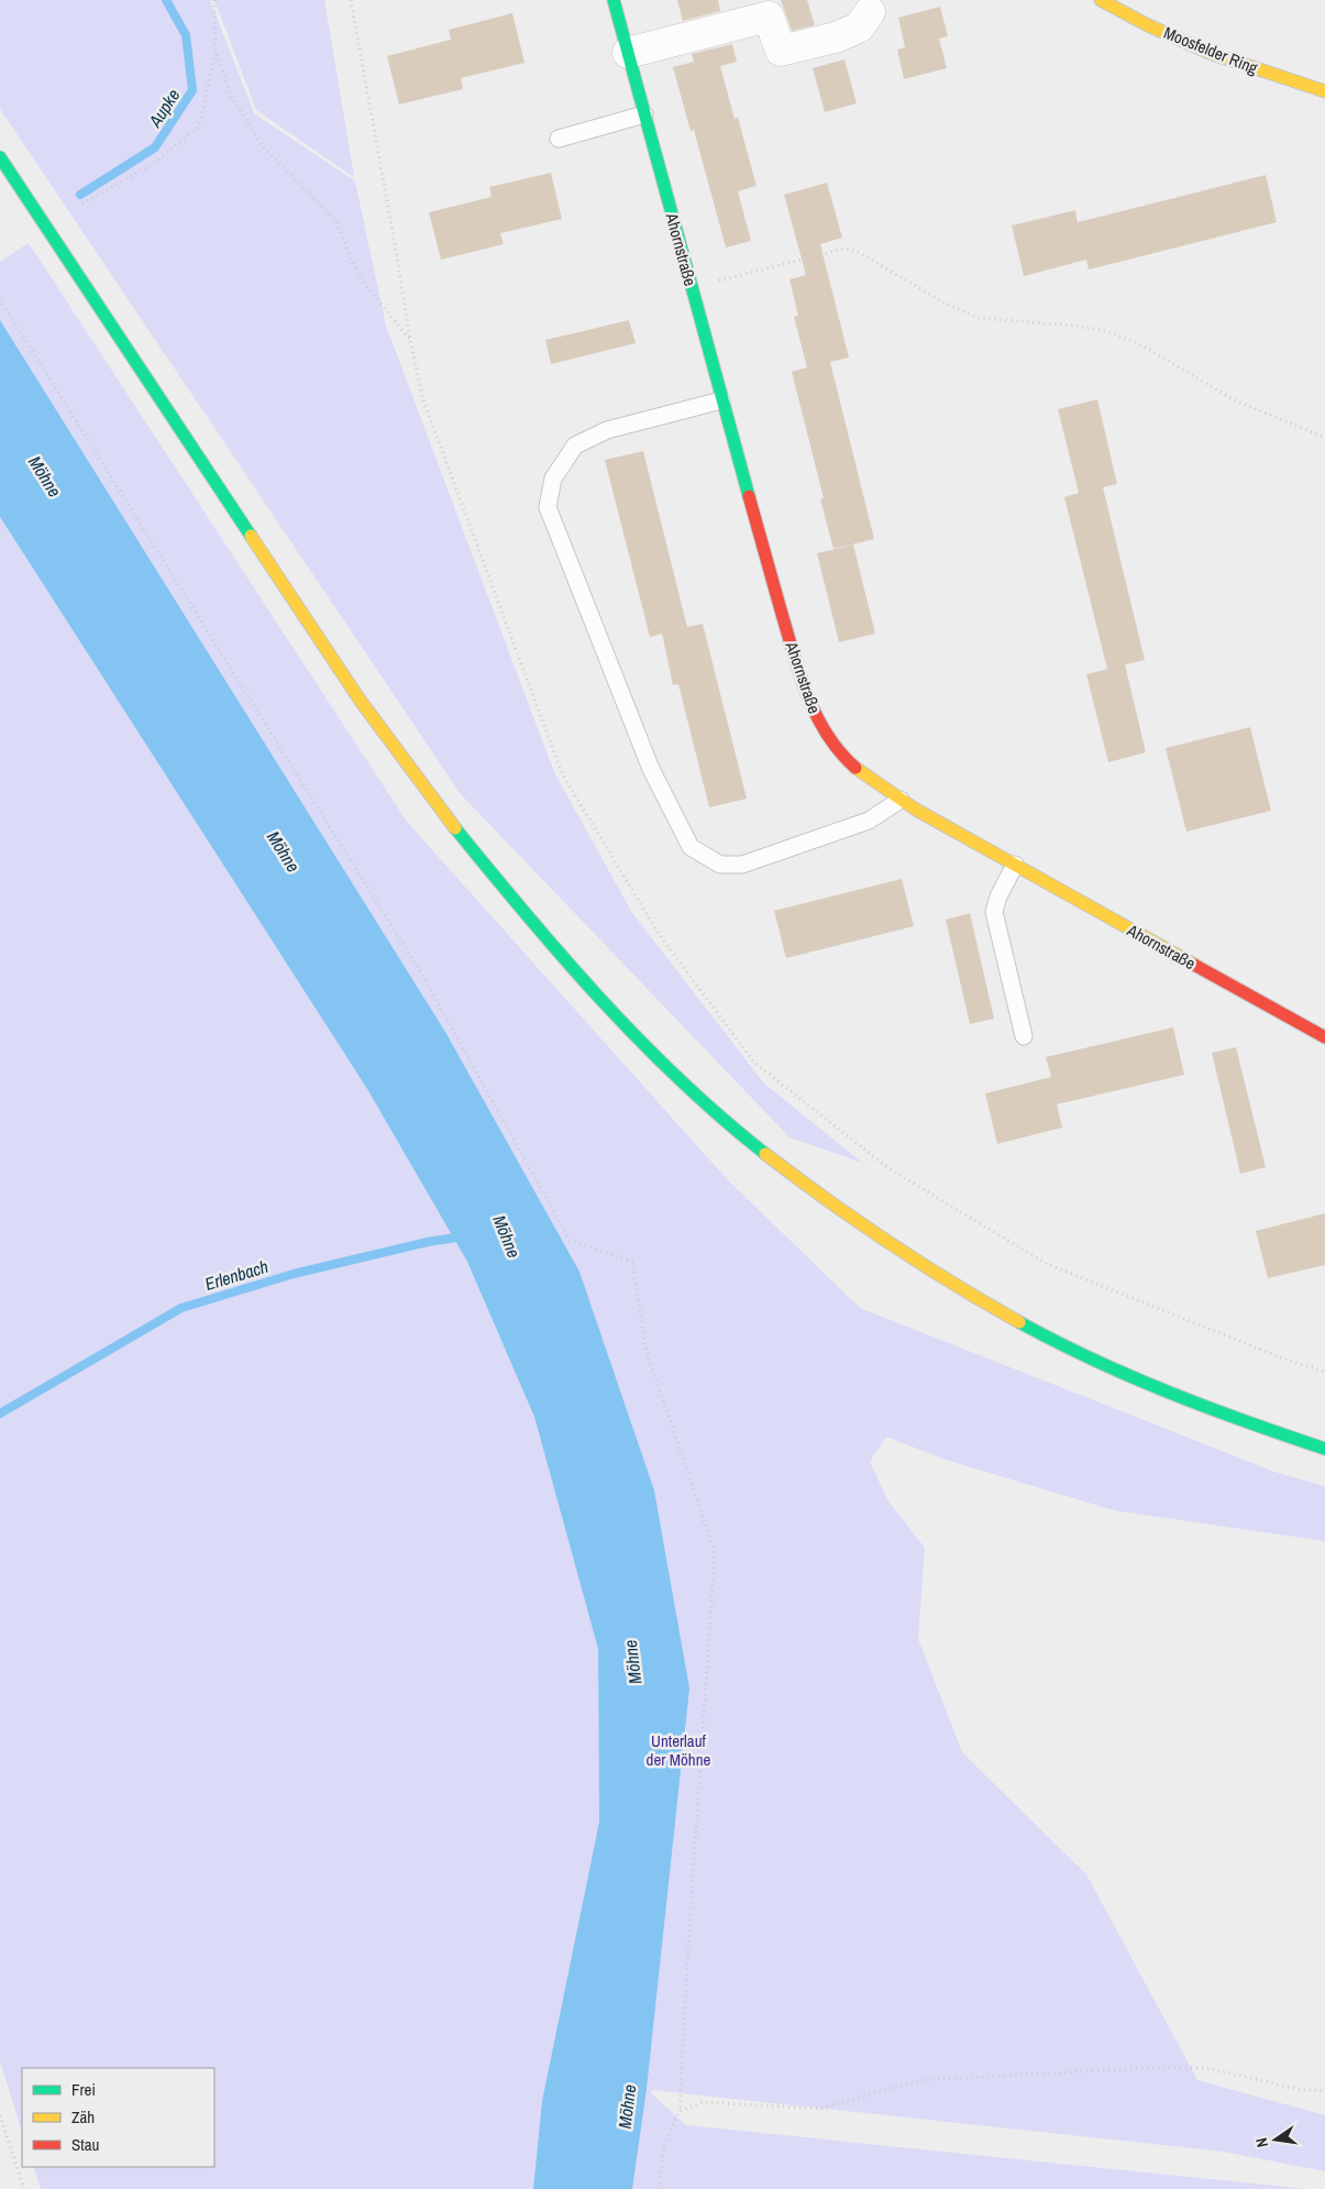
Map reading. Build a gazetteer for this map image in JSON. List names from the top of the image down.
{
  "streets": {
    "main road": ["Moosfelder Ring", "Ahornstraße"]
  },
  "water": ["Aupke", "Möhne", "Erlenbach"],
  "parks": ["Unterlauf der Möhne"],
  "legend": ["Frei", "Zäh", "Stau"],
  "north": "left"
}
